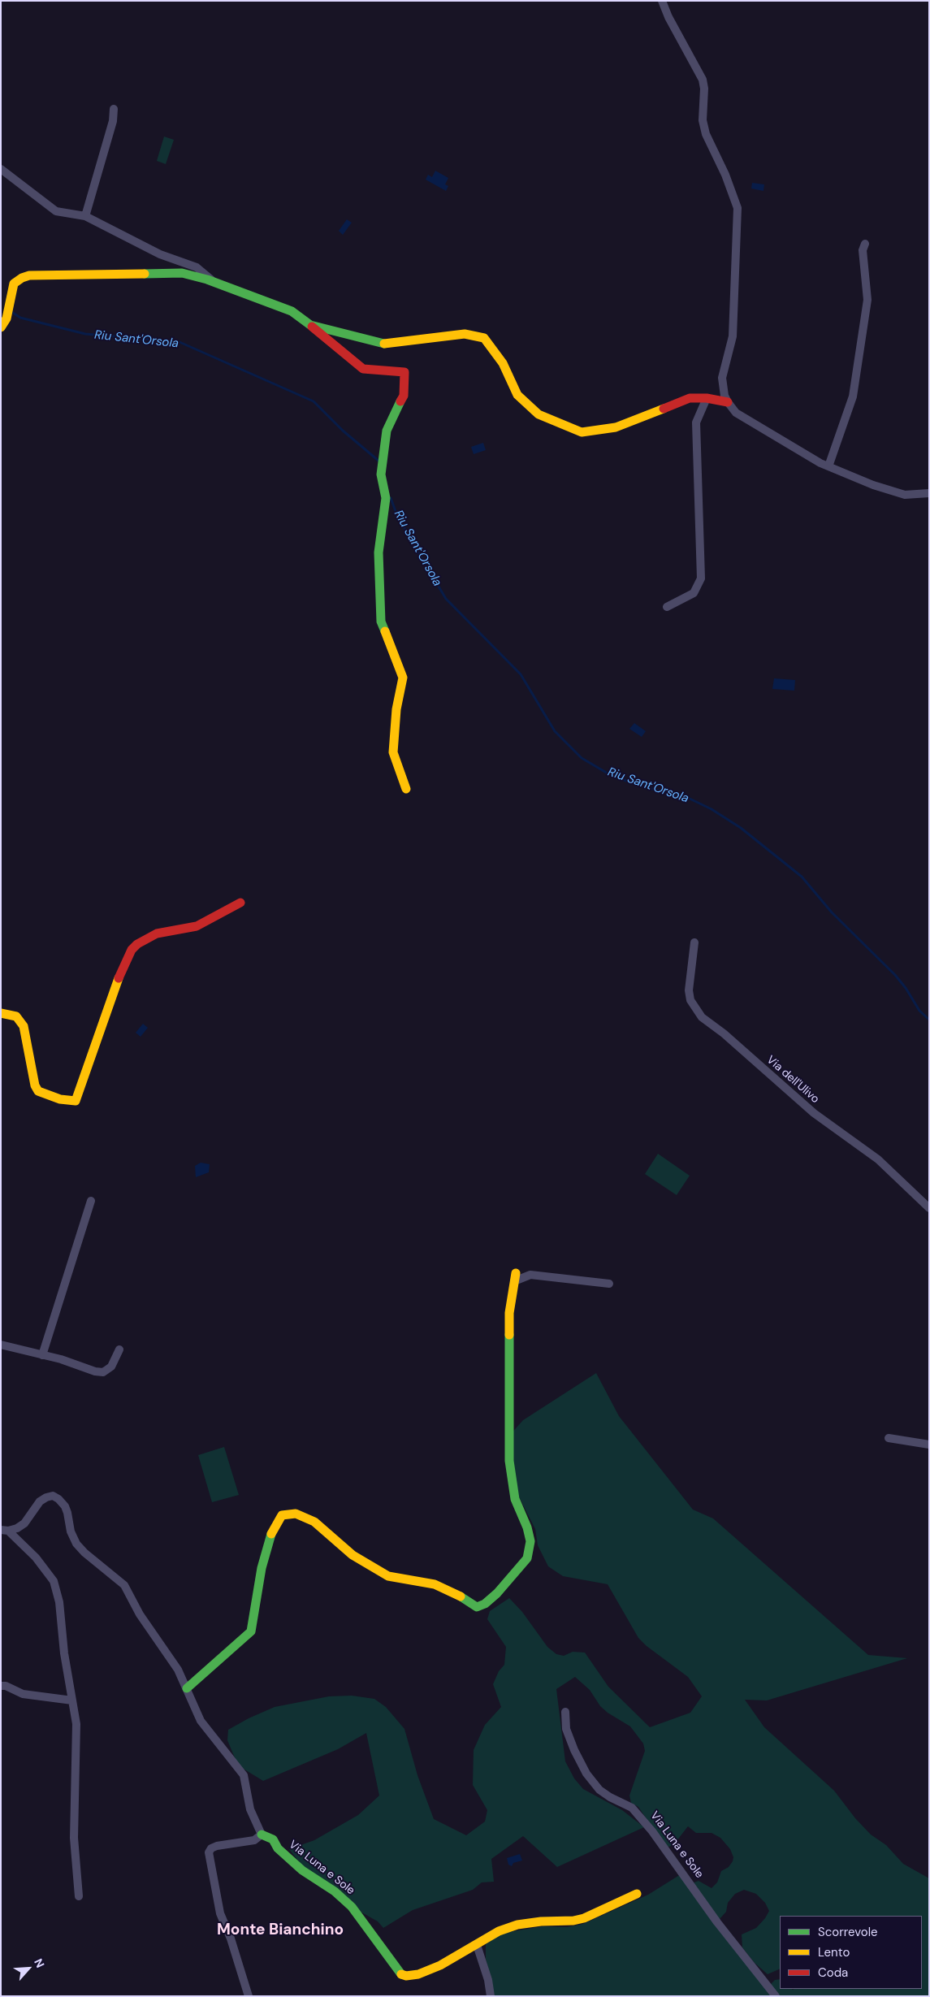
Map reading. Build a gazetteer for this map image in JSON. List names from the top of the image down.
{
  "streets": {
    "street": ["Via dell'Ulivo", "Via Luna e Sole"]
  },
  "districts": ["Monte Bianchino"],
  "water": ["Riu Sant'Orsola"],
  "legend": ["Scorrevole", "Lento", "Coda"],
  "north": "top right"
}
